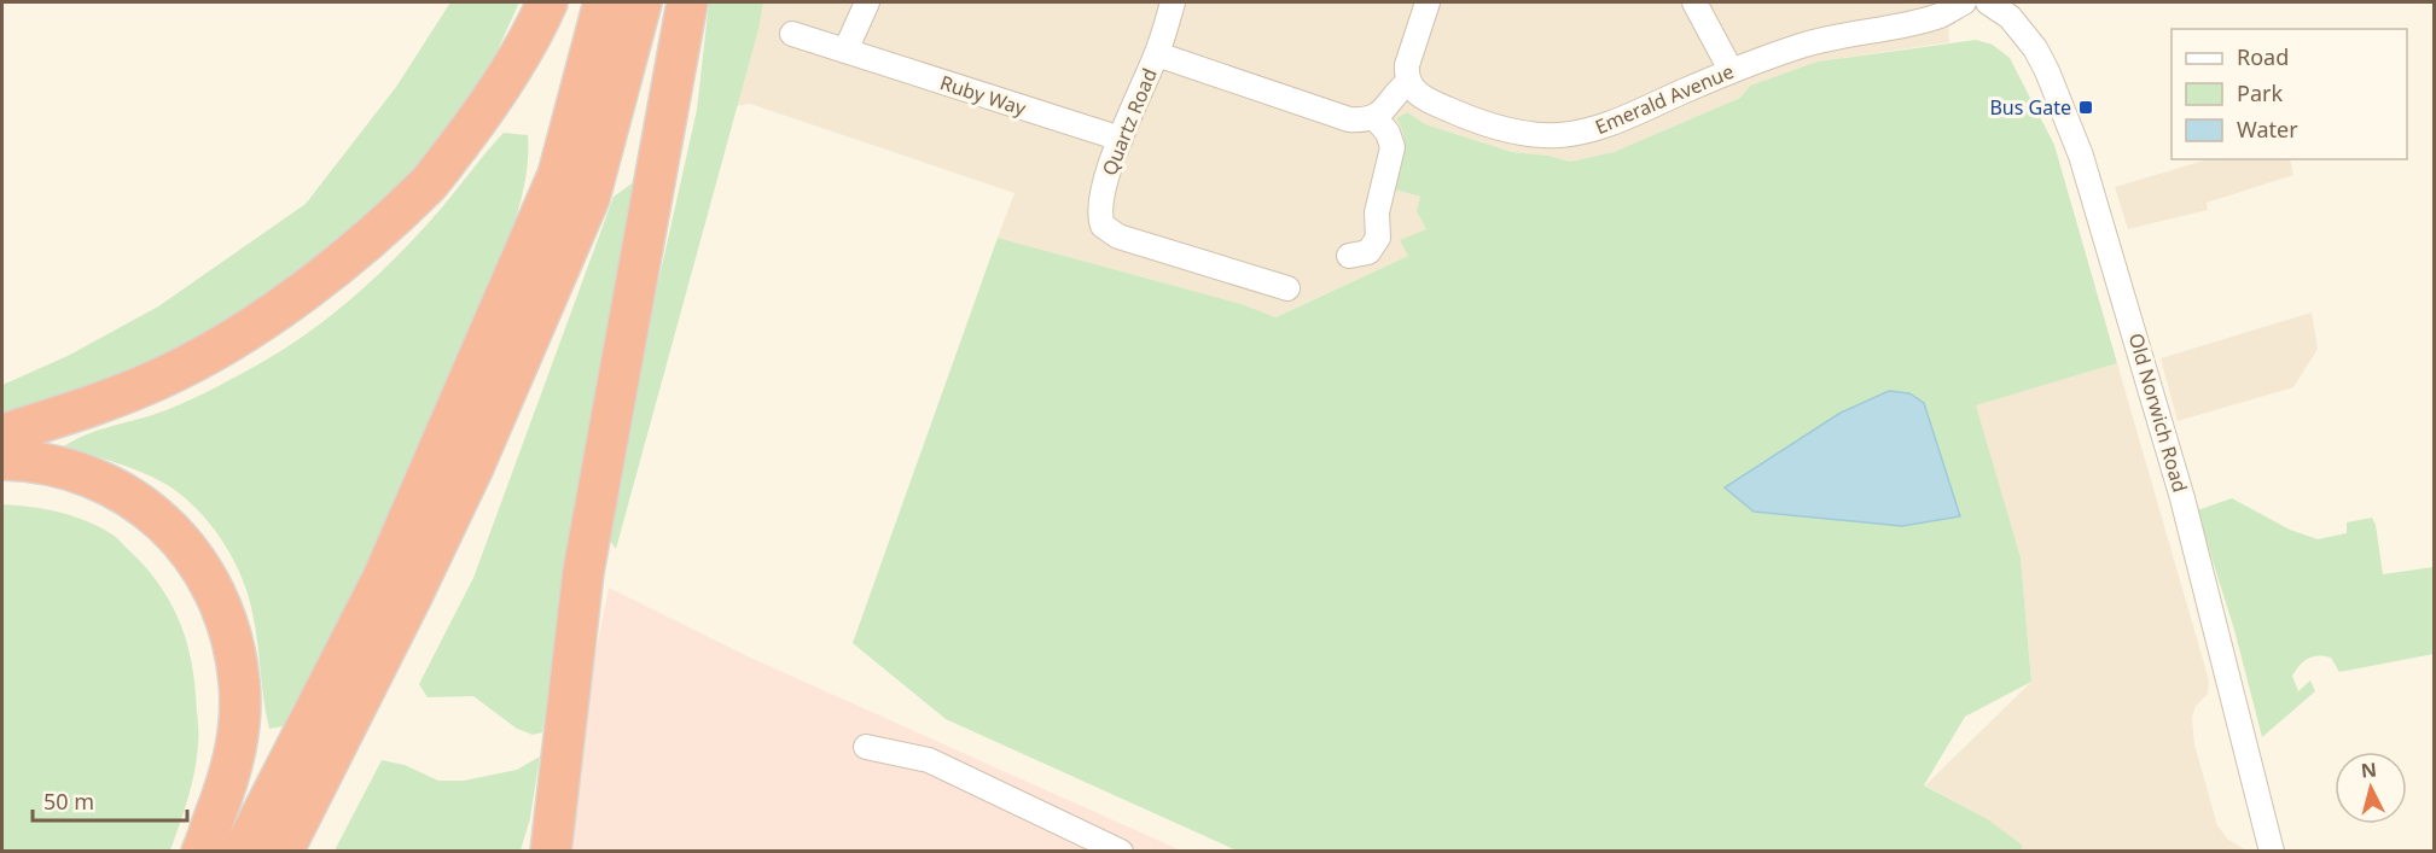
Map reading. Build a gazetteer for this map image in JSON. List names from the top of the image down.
{
  "streets": {
    "street": [
      "Ruby Way",
      "Emerald Avenue",
      "Quartz Road",
      "Old Norwich Road"
    ]
  },
  "crossings": [
    ["Ruby Way", "Quartz Road"]
  ],
  "places": {
    "transit": ["Bus Gate"]
  },
  "legend": ["Road", "Park", "Water"],
  "scale_bar": "50 m",
  "north": "top"
}
